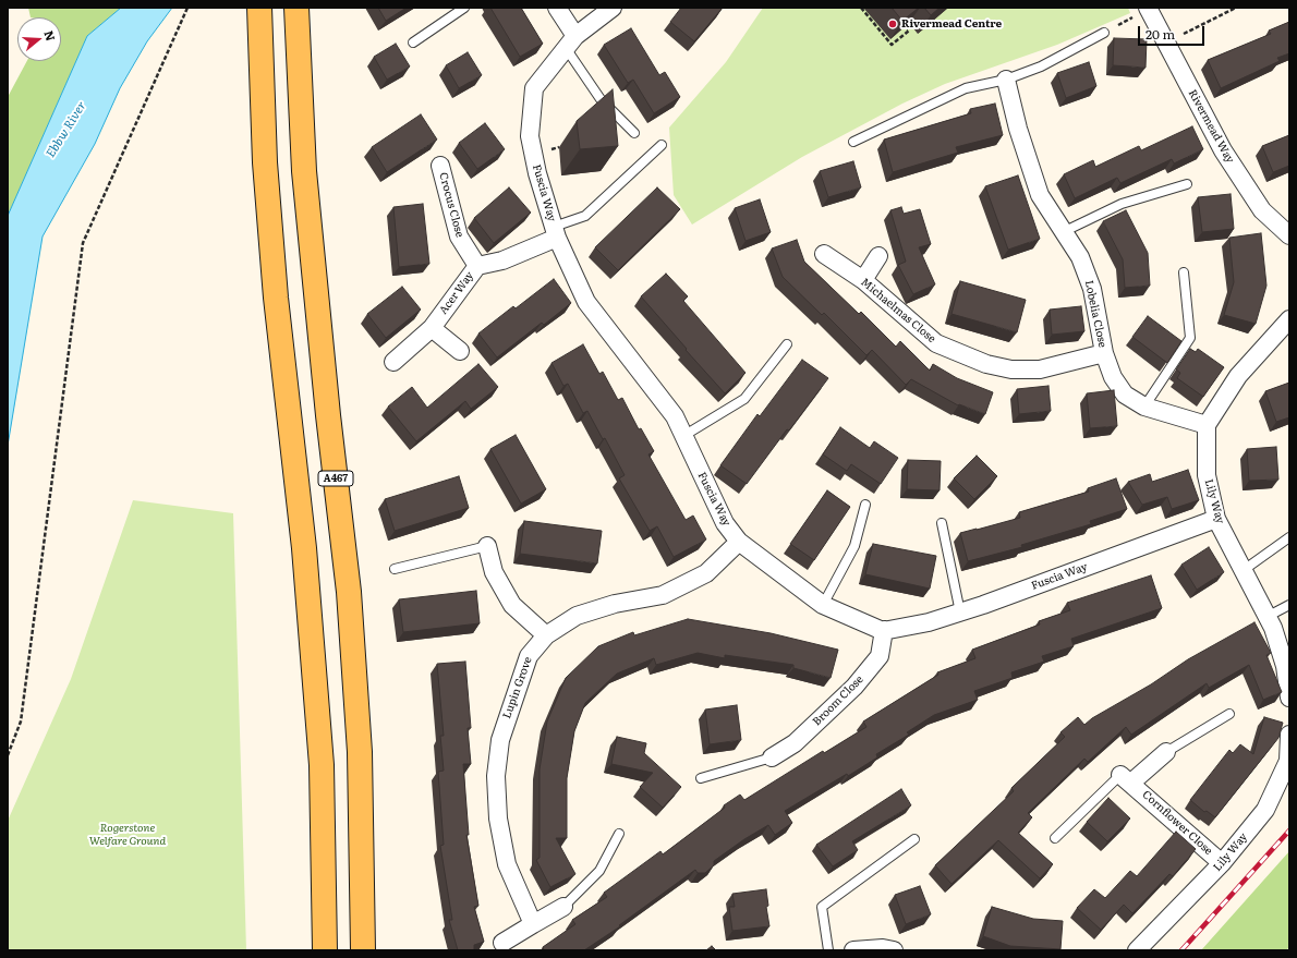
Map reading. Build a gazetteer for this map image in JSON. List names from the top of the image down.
{
  "streets": {
    "main road": ["A467"],
    "street": [
      "Rivermead Way",
      "Fuscia Way",
      "Crocus Close",
      "Acer Way",
      "Michaelmas Close",
      "Lobelia Close",
      "Lily Way",
      "Lupin Grove",
      "Broom Close",
      "Cornflower Close"
    ]
  },
  "crossings": [
    ["Fuscia Way", "Acer Way"],
    ["Fuscia Way", "Lily Way"],
    ["Fuscia Way", "Lupin Grove"],
    ["Fuscia Way", "Broom Close"],
    ["Crocus Close", "Acer Way"],
    ["Michaelmas Close", "Lobelia Close"],
    ["Lobelia Close", "Lily Way"],
    ["Lily Way", "Cornflower Close"]
  ],
  "water": ["Ebbw River"],
  "parks": ["Rogerstone Welfare Ground"],
  "places": ["Rivermead Centre"],
  "scale_bar": "20 m",
  "north": "right"
}
